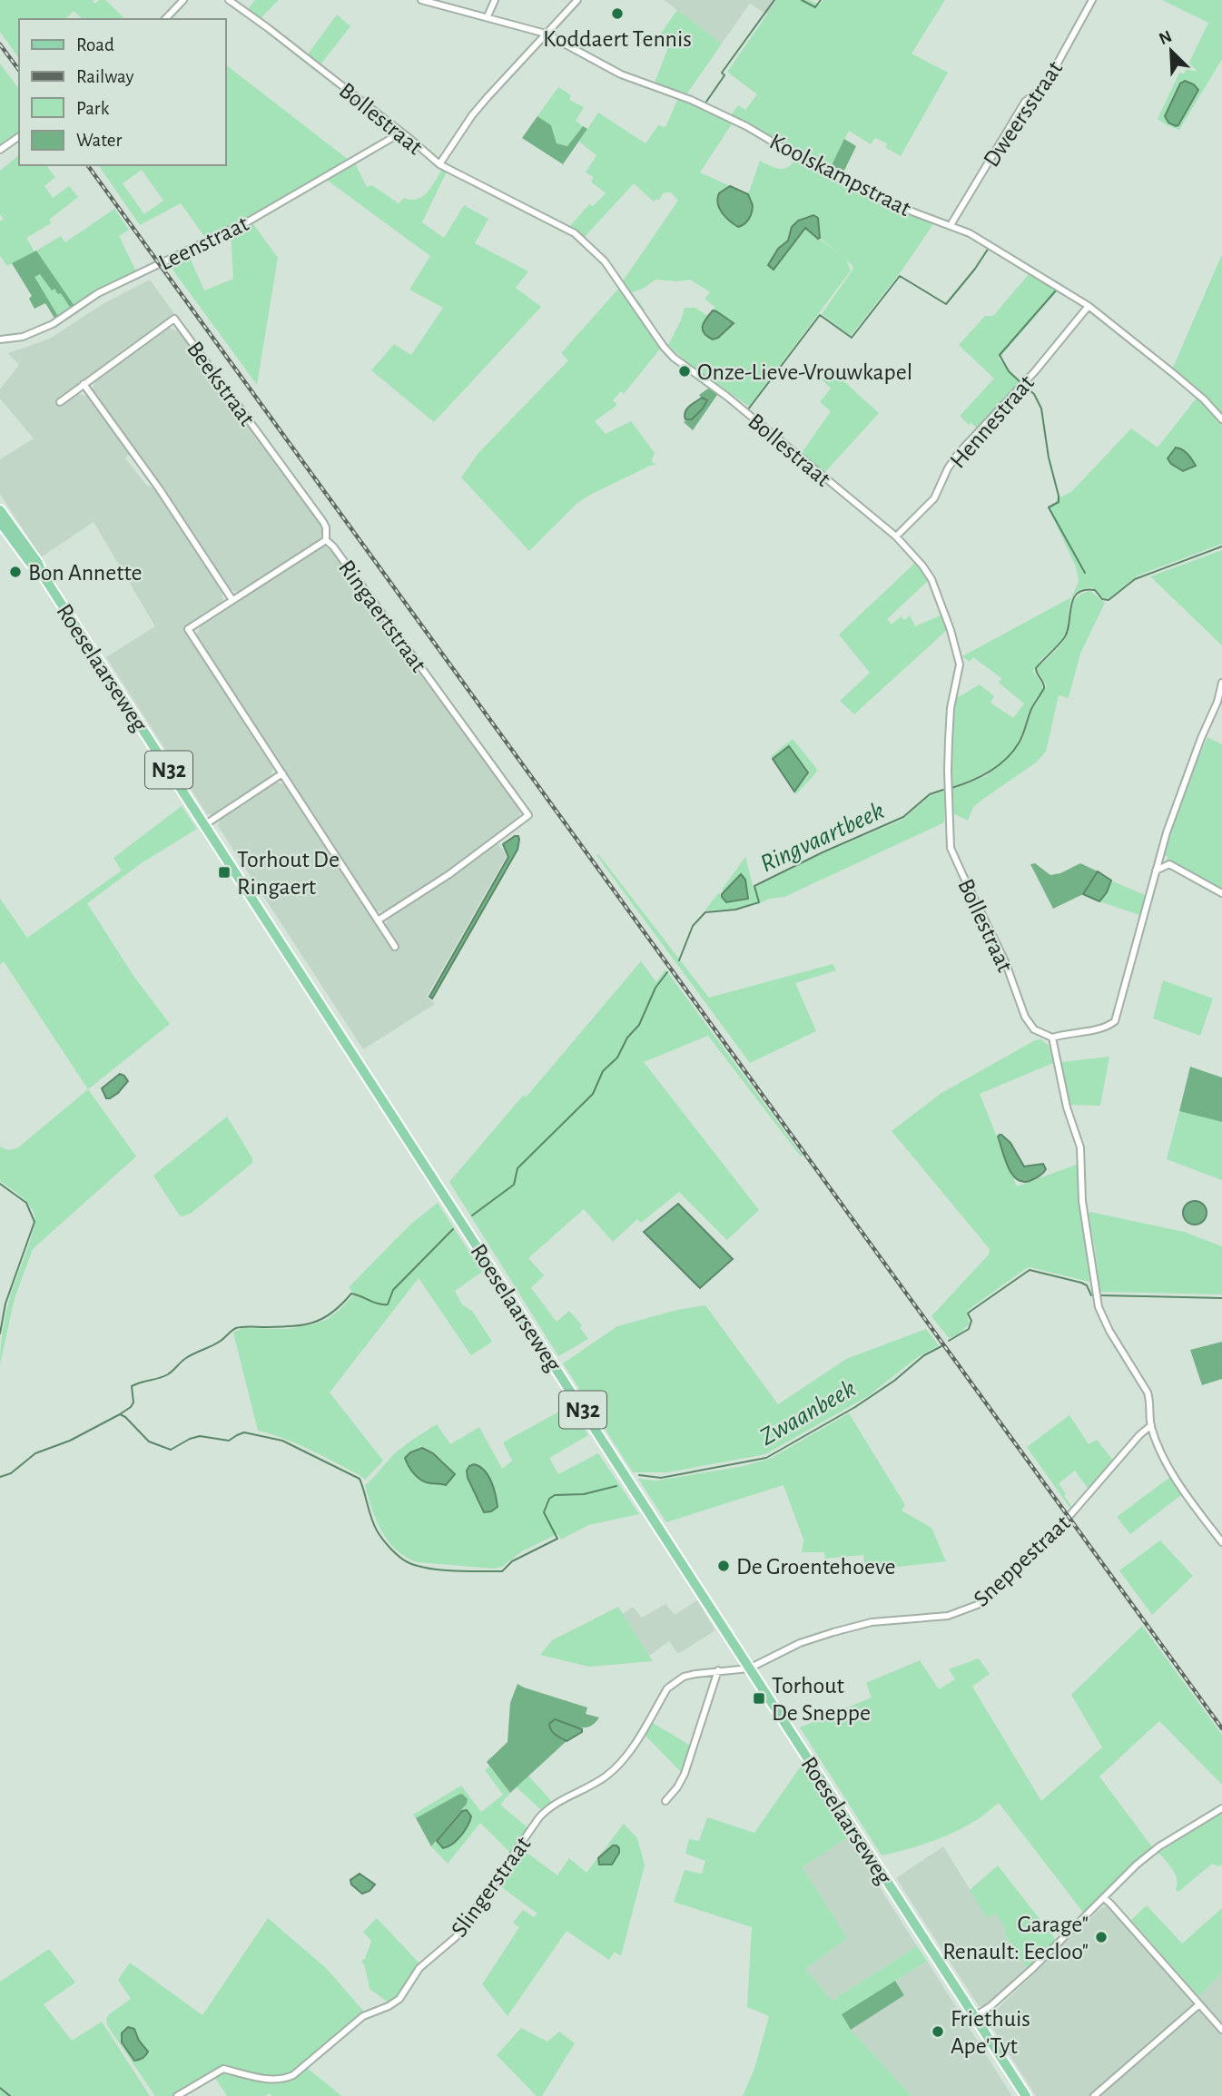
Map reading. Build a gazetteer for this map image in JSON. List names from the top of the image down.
{
  "streets": {
    "main road": ["Roeselaarseweg", "N32"],
    "street": [
      "Dweersstraat",
      "Bollestraat",
      "Koolskampstraat",
      "Leenstraat",
      "Beekstraat",
      "Hennestraat",
      "Ringaertstraat",
      "Sneppestraat",
      "Slingerstraat"
    ]
  },
  "crossings": [
    ["Dweersstraat", "Koolskampstraat"],
    ["Bollestraat", "Leenstraat"],
    ["Bollestraat", "Hennestraat"],
    ["Koolskampstraat", "Hennestraat"],
    ["Beekstraat", "Ringaertstraat"],
    ["Roeselaarseweg", "Sneppestraat"],
    ["Roeselaarseweg", "Slingerstraat"],
    ["Sneppestraat", "Slingerstraat"]
  ],
  "water": ["Ringvaartbeek", "Zwaanbeek"],
  "places": {
    "other": [
      "Koddaert Tennis",
      "Onze-Lieve-Vrouwkapel",
      "Bon Annette",
      "De Groentehoeve",
      "Garage\" Renault: Eecloo\"",
      "Friethuis Ape'Tyt"
    ],
    "transit": ["Torhout De Ringaert", "Torhout De Sneppe"]
  },
  "legend": [
    "Road",
    "Railway",
    "Park",
    "Water"
  ],
  "north": "top left"
}
